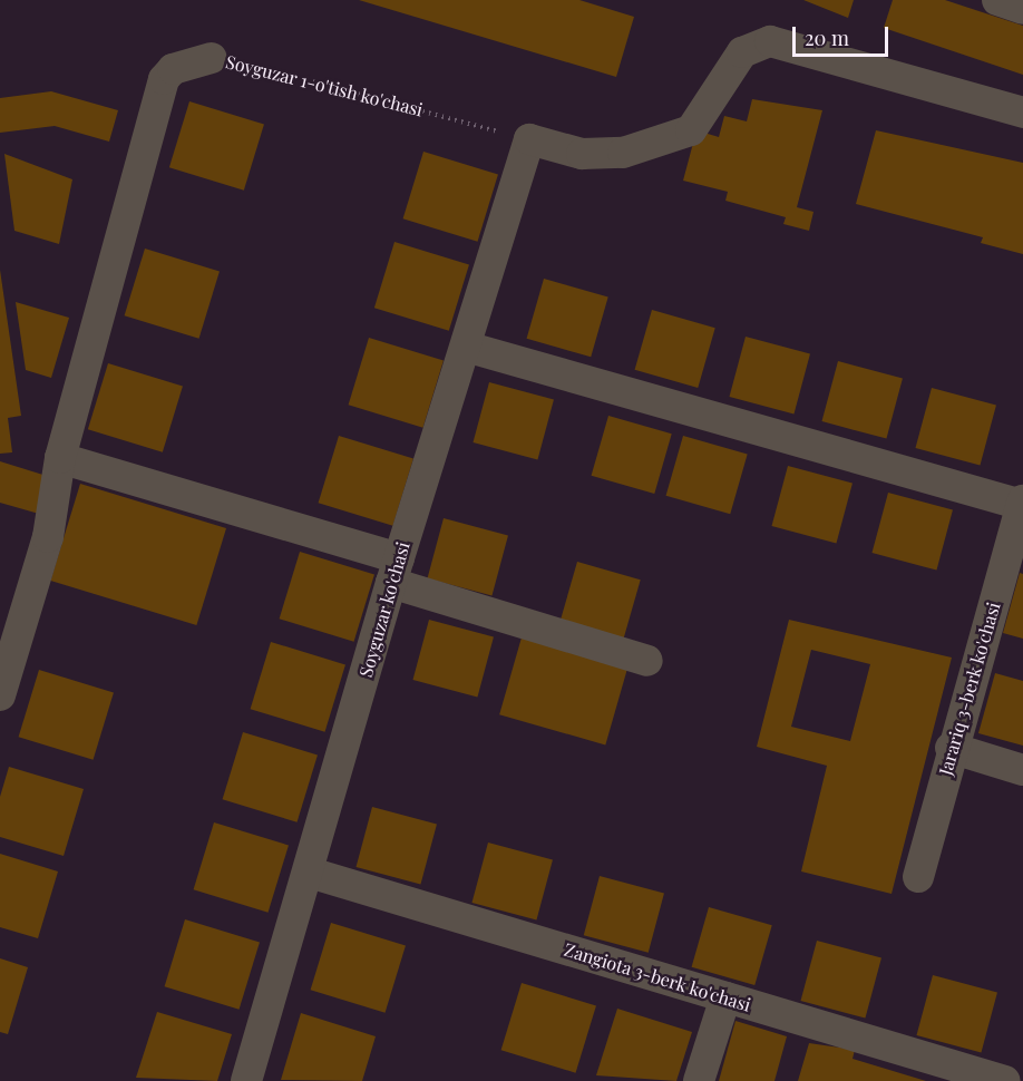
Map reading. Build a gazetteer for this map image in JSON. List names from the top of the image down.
{
  "streets": {
    "street": [
      "Soyguzar 1-o'tish ko'chasi",
      "Soyguzar ko'chasi",
      "Jarariq 3-berk ko'chasi",
      "Zangiota 3-berk ko'chasi"
    ]
  },
  "crossings": [
    ["Soyguzar 1-o'tish ko'chasi", "Soyguzar ko'chasi"],
    ["Soyguzar ko'chasi", "Zangiota 3-berk ko'chasi"]
  ],
  "scale_bar": "20 m"
}
